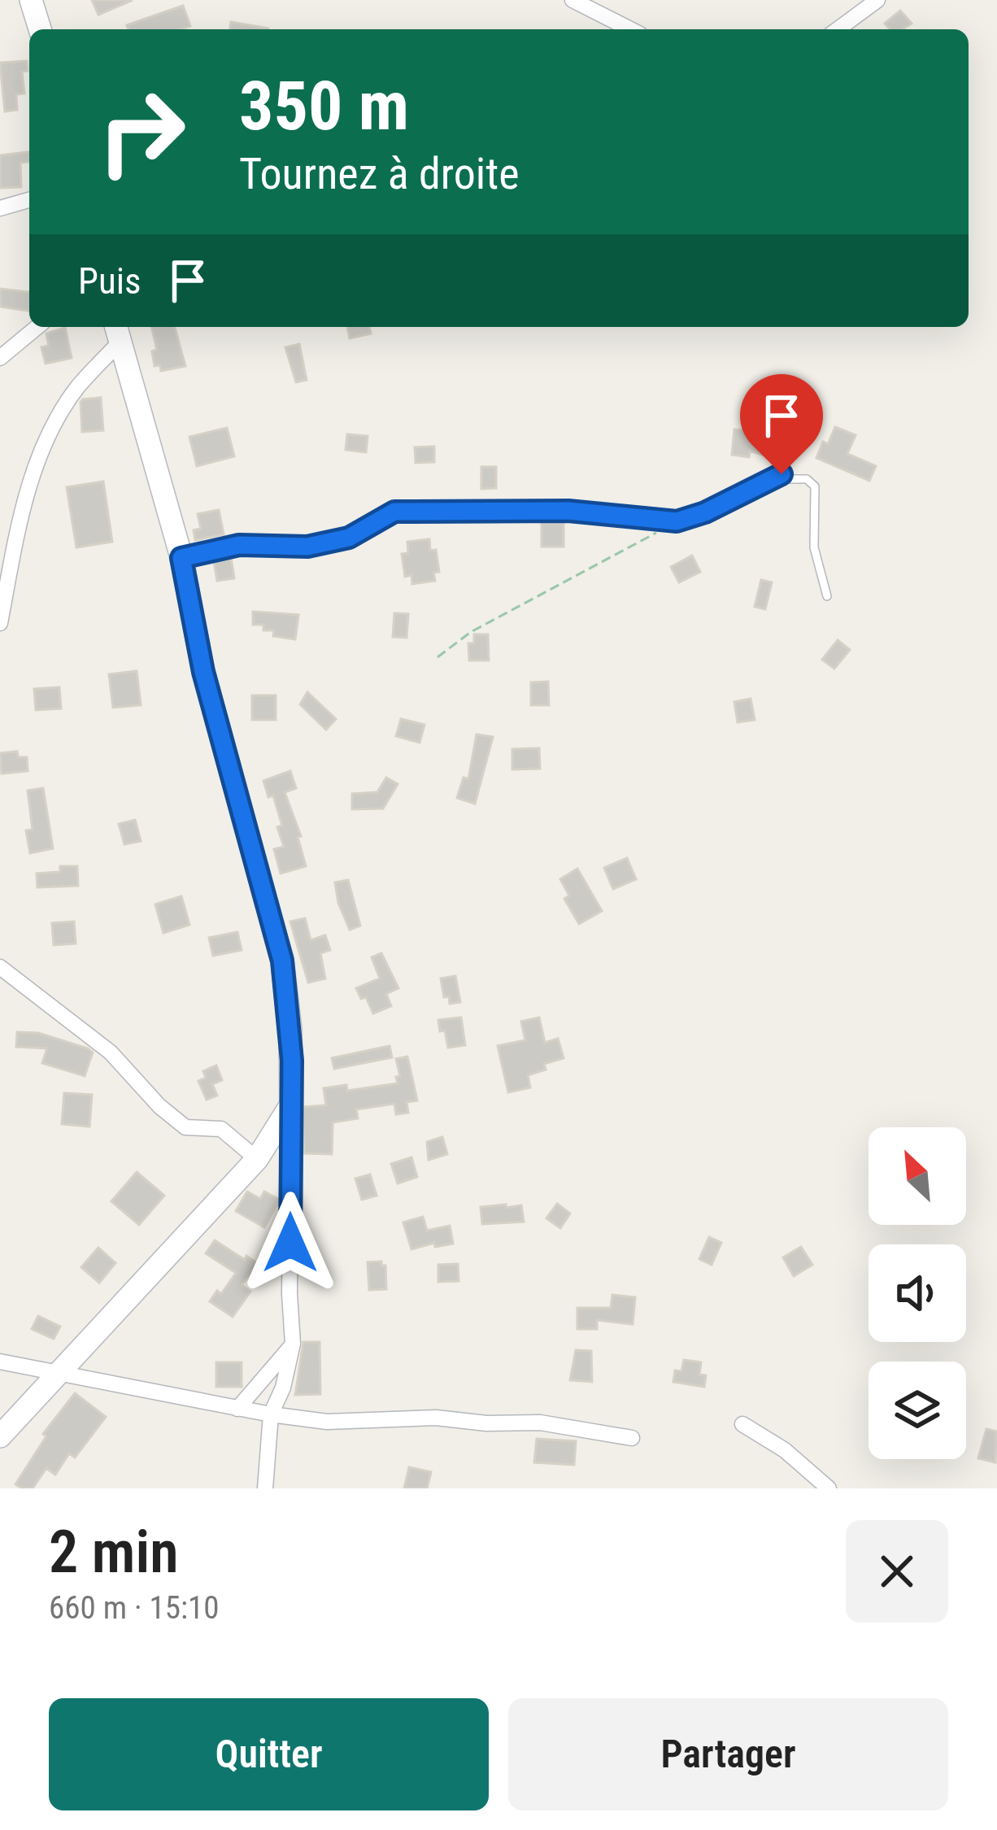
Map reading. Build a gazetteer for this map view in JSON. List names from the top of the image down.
{
  "north": "top left",
  "page": {
    "turn": ["350 m", "Tournez à droite"],
    "then": "Puis",
    "heading": ["2 min", "660 m · 15:10"],
    "buttons": ["Quitter", "Partager"]
  }
}
